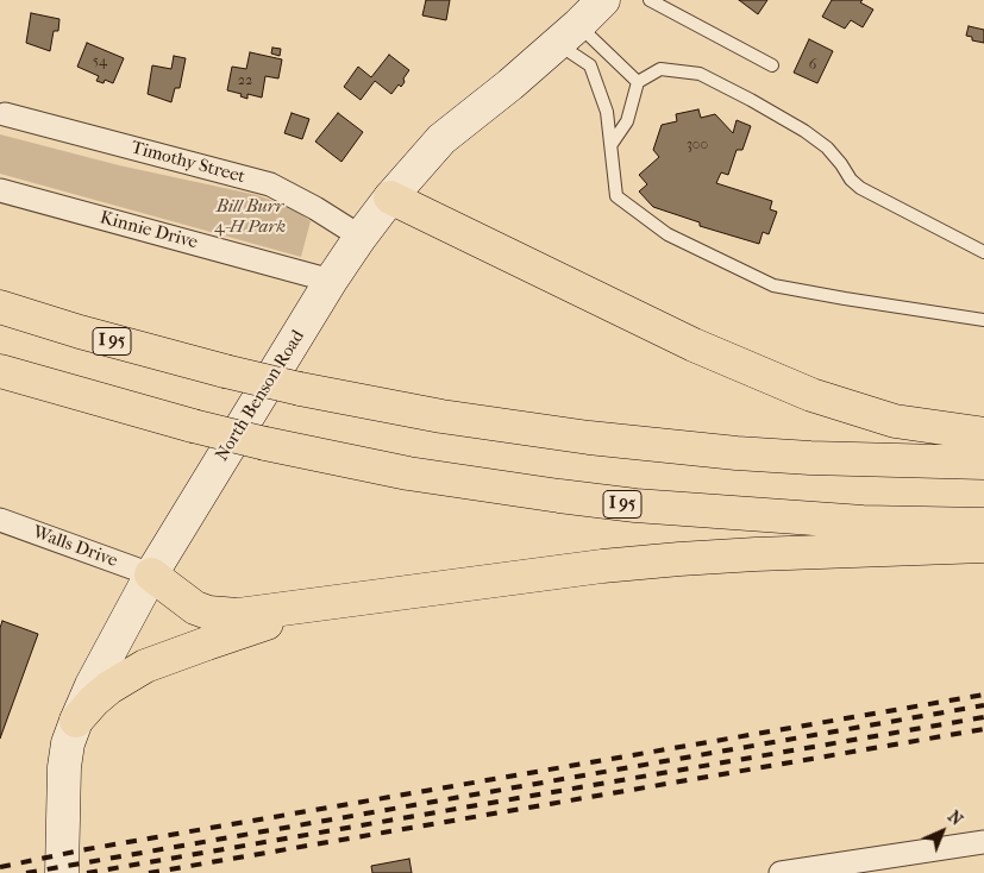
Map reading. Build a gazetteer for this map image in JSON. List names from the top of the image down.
{
  "streets": {
    "highway": ["I 95"],
    "main road": ["North Benson Road"],
    "street": ["Timothy Street", "Kinnie Drive", "Walls Drive"]
  },
  "crossings": [
    ["Timothy Street", "North Benson Road"],
    ["Kinnie Drive", "North Benson Road"],
    ["North Benson Road", "Walls Drive"]
  ],
  "parks": ["Bill Burr 4-H Park"],
  "house_numbers": [
    "54",
    "6",
    "22",
    "300"
  ],
  "north": "top right"
}
